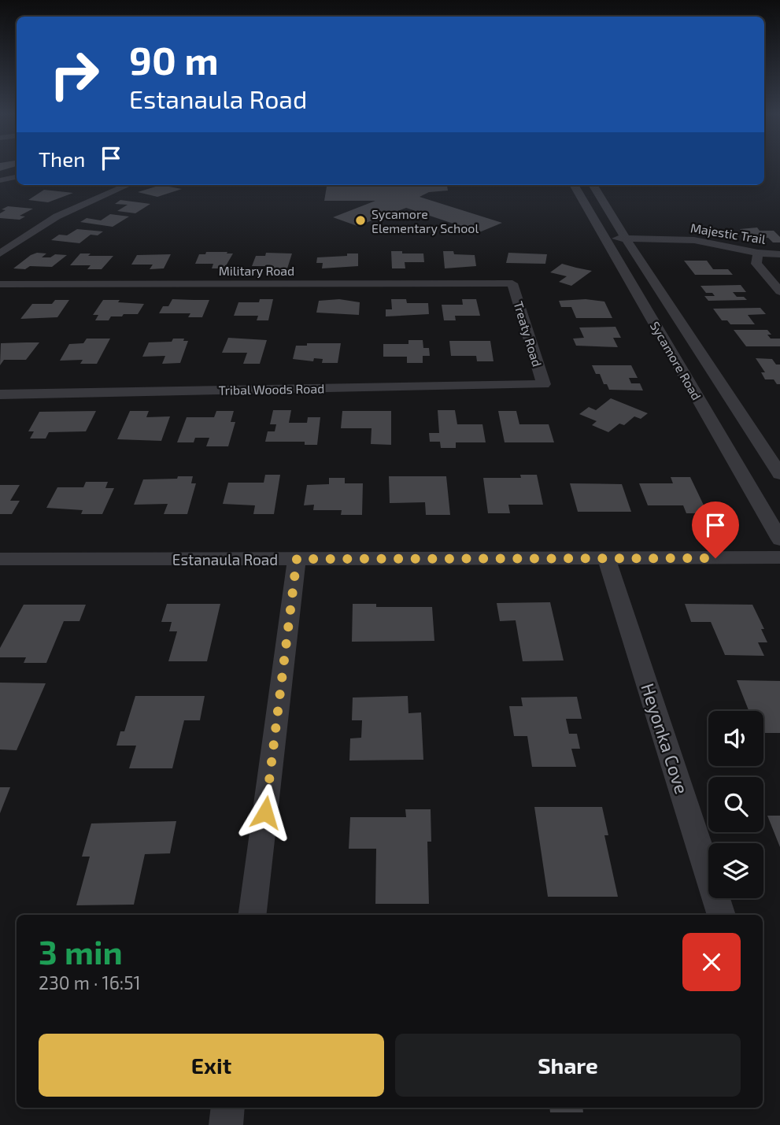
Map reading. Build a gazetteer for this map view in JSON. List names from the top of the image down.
{
  "streets": {
    "street": [
      "Majestic Trail",
      "Military Road",
      "Treaty Road",
      "Sycamore Road",
      "Tribal Woods Road",
      "Estanaula Road",
      "Heyonka Cove"
    ]
  },
  "crossings": [
    ["Majestic Trail", "Sycamore Road"],
    ["Military Road", "Treaty Road"],
    ["Treaty Road", "Tribal Woods Road"],
    ["Estanaula Road", "Heyonka Cove"]
  ],
  "places": ["Sycamore Elementary School"],
  "page": {
    "turn": ["90 m", "Estanaula Road"],
    "then": "Then",
    "heading": ["3 min", "230 m · 16:51"],
    "buttons": ["Exit", "Share"]
  }
}
